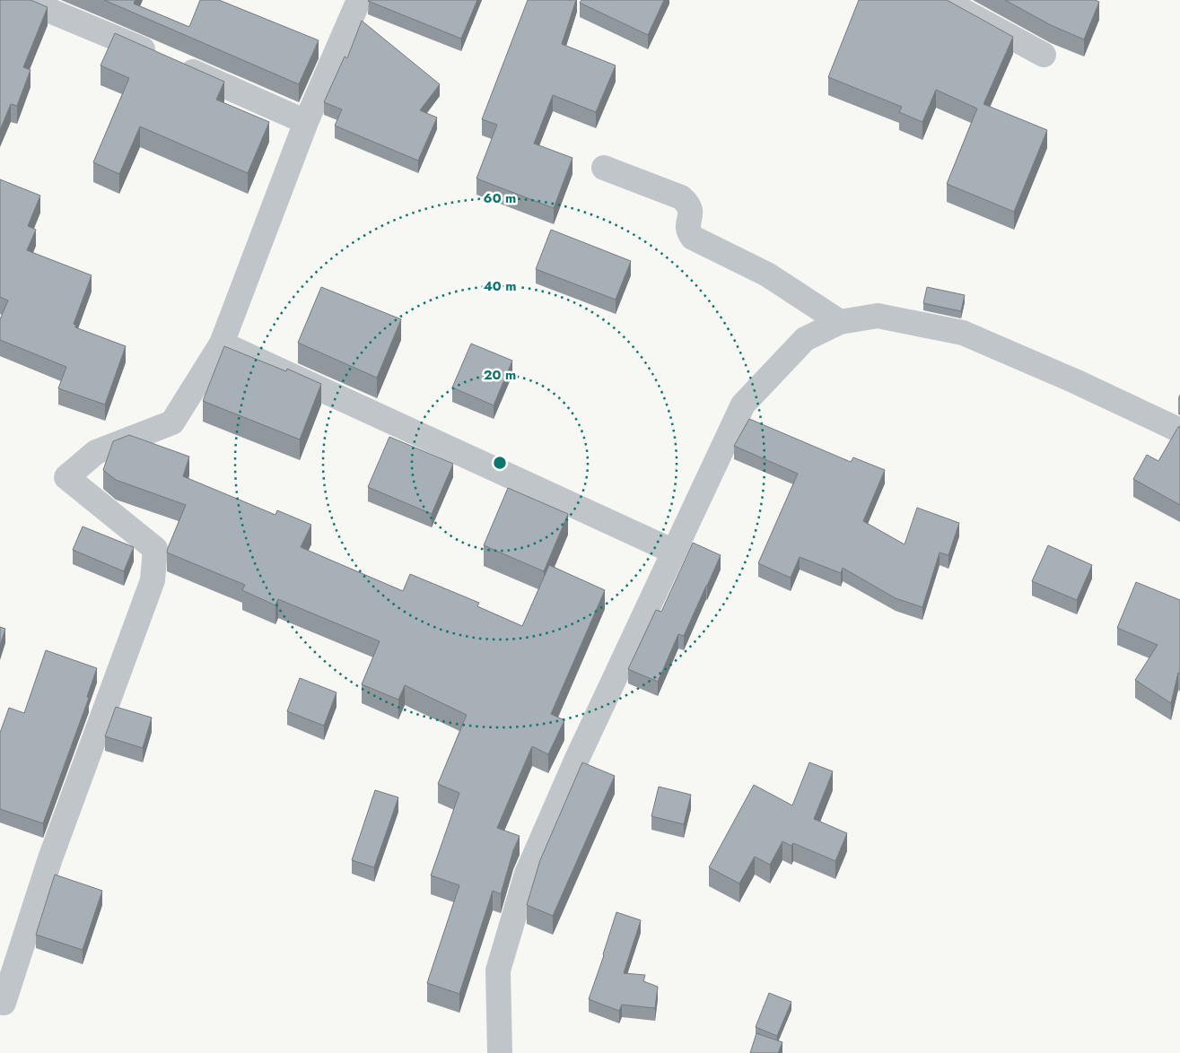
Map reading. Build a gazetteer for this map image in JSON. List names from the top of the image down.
{
  "rings": ["60 m", "40 m", "20 m"]
}
